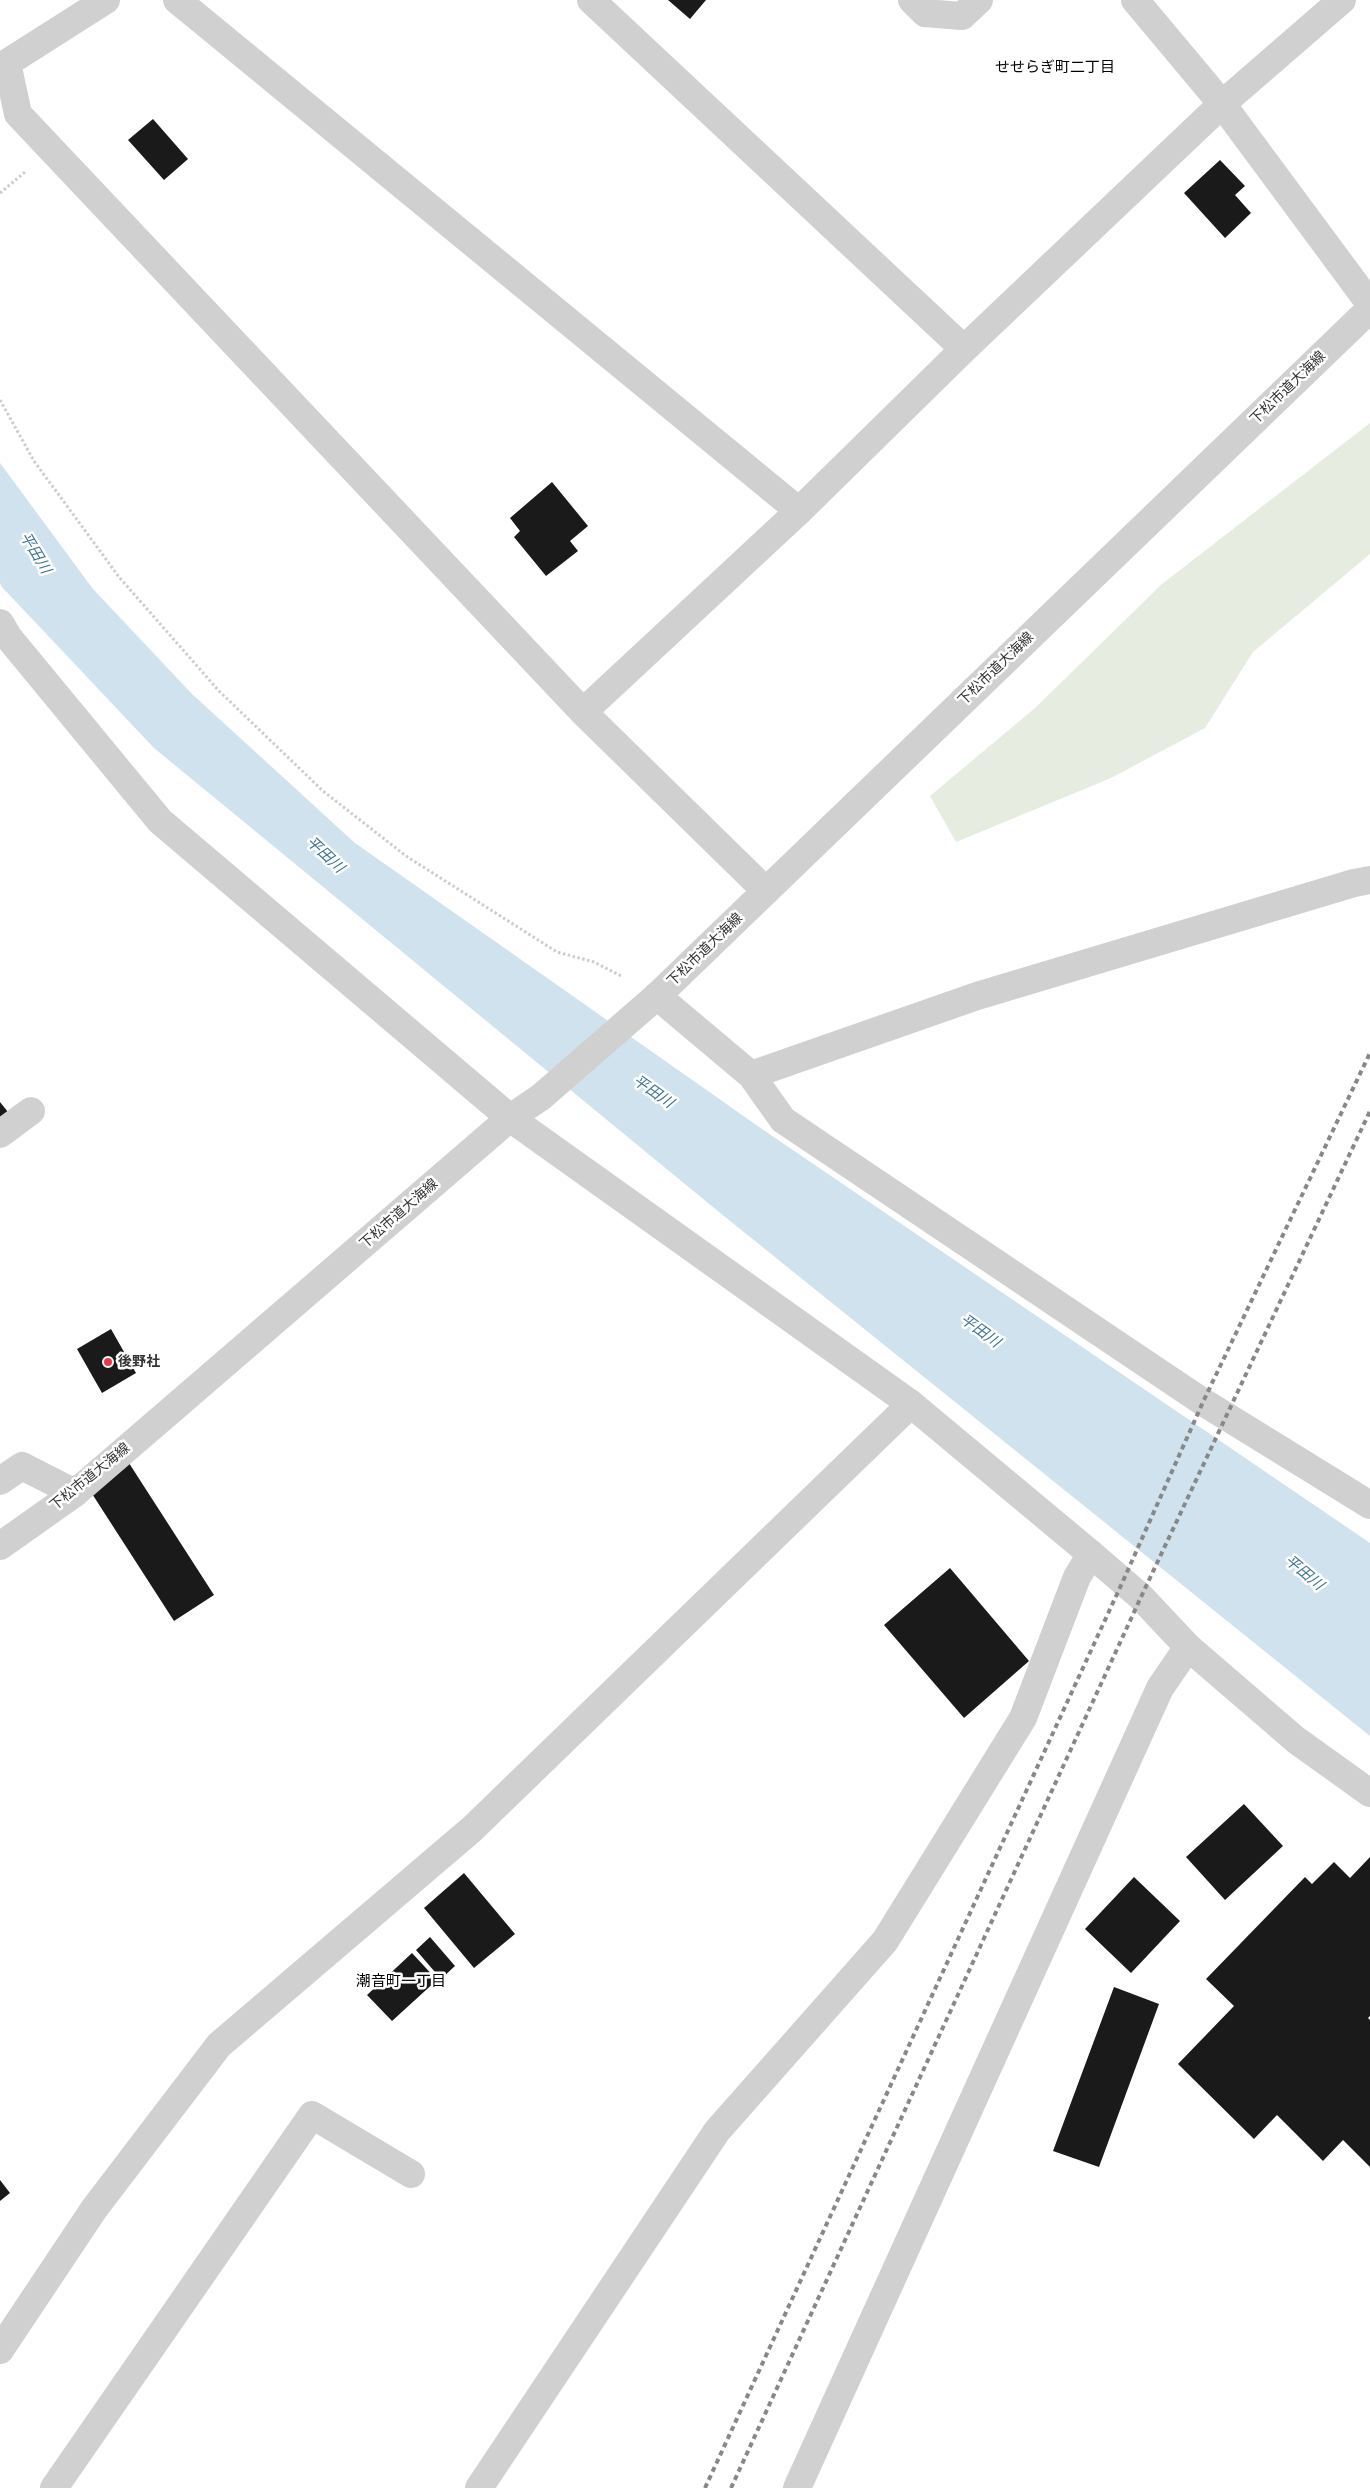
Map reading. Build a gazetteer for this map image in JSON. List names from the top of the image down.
{
  "streets": {
    "street": ["下松市道大海線"]
  },
  "districts": ["せせらぎ町二丁目", "潮音町一丁目"],
  "water": ["平田川"],
  "places": ["後野社"]
}
